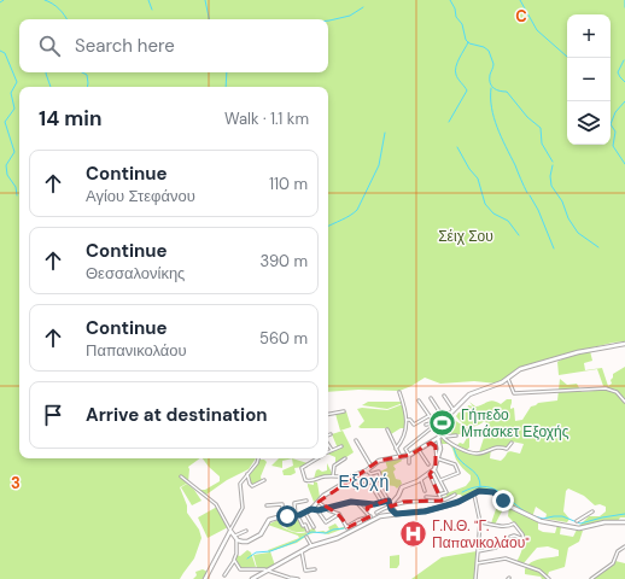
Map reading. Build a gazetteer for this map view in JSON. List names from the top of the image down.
{
  "districts": ["Εξοχή"],
  "parks": ["Σέιχ Σου"],
  "places": {
    "sports": ["Γήπεδο Μπάσκετ Εξοχής"],
    "hospital": ["Γ.Ν.Θ. \"Γ. Παπανικολάου\""]
  },
  "page": {
    "map_buttons": ["+", "−"],
    "search": "Search here",
    "heading": ["14 min", "Walk · 1.1 km"],
    "list": [
      ["Continue", "Αγίου Στεφάνου", "110 m"],
      ["Continue", "Θεσσαλονίκης", "390 m"],
      ["Continue", "Παπανικολάου", "560 m"],
      "Arrive at destination"
    ]
  },
  "grid": {
    "columns": ["C"],
    "rows": ["3"]
  }
}
